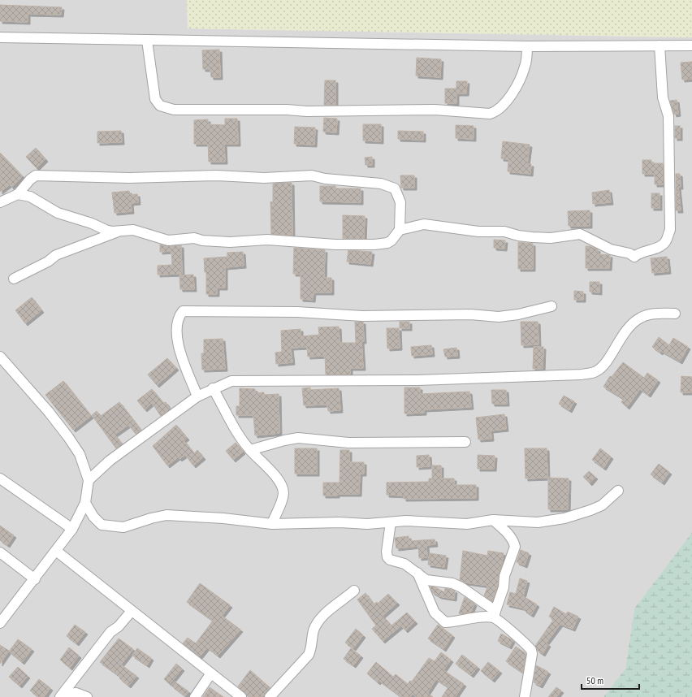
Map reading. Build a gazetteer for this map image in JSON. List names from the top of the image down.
{
  "scale_bar": "50 m"
}
